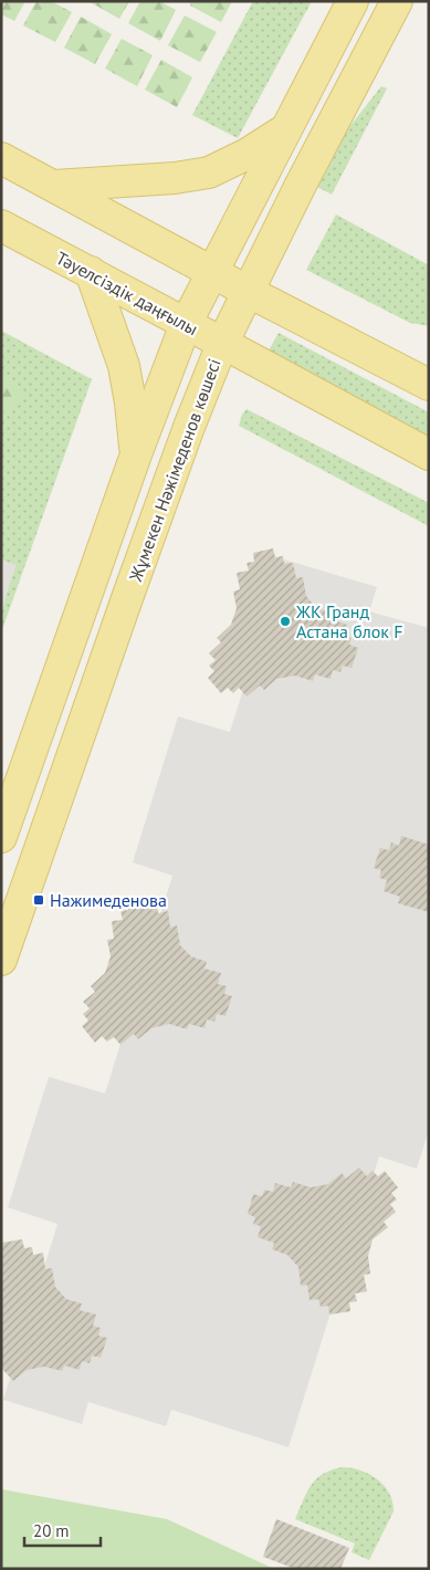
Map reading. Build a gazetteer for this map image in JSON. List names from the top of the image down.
{
  "streets": {
    "main road": ["Тәуелсіздік даңғылы", "Жұмекен Нәжімеденов көшесі"]
  },
  "crossings": [
    ["Тәуелсіздік даңғылы", "Жұмекен Нәжімеденов көшесі"]
  ],
  "places": {
    "other": ["ЖК Гранд Астана блок F"],
    "transit": ["Нажимеденова"]
  },
  "scale_bar": "20 m"
}
